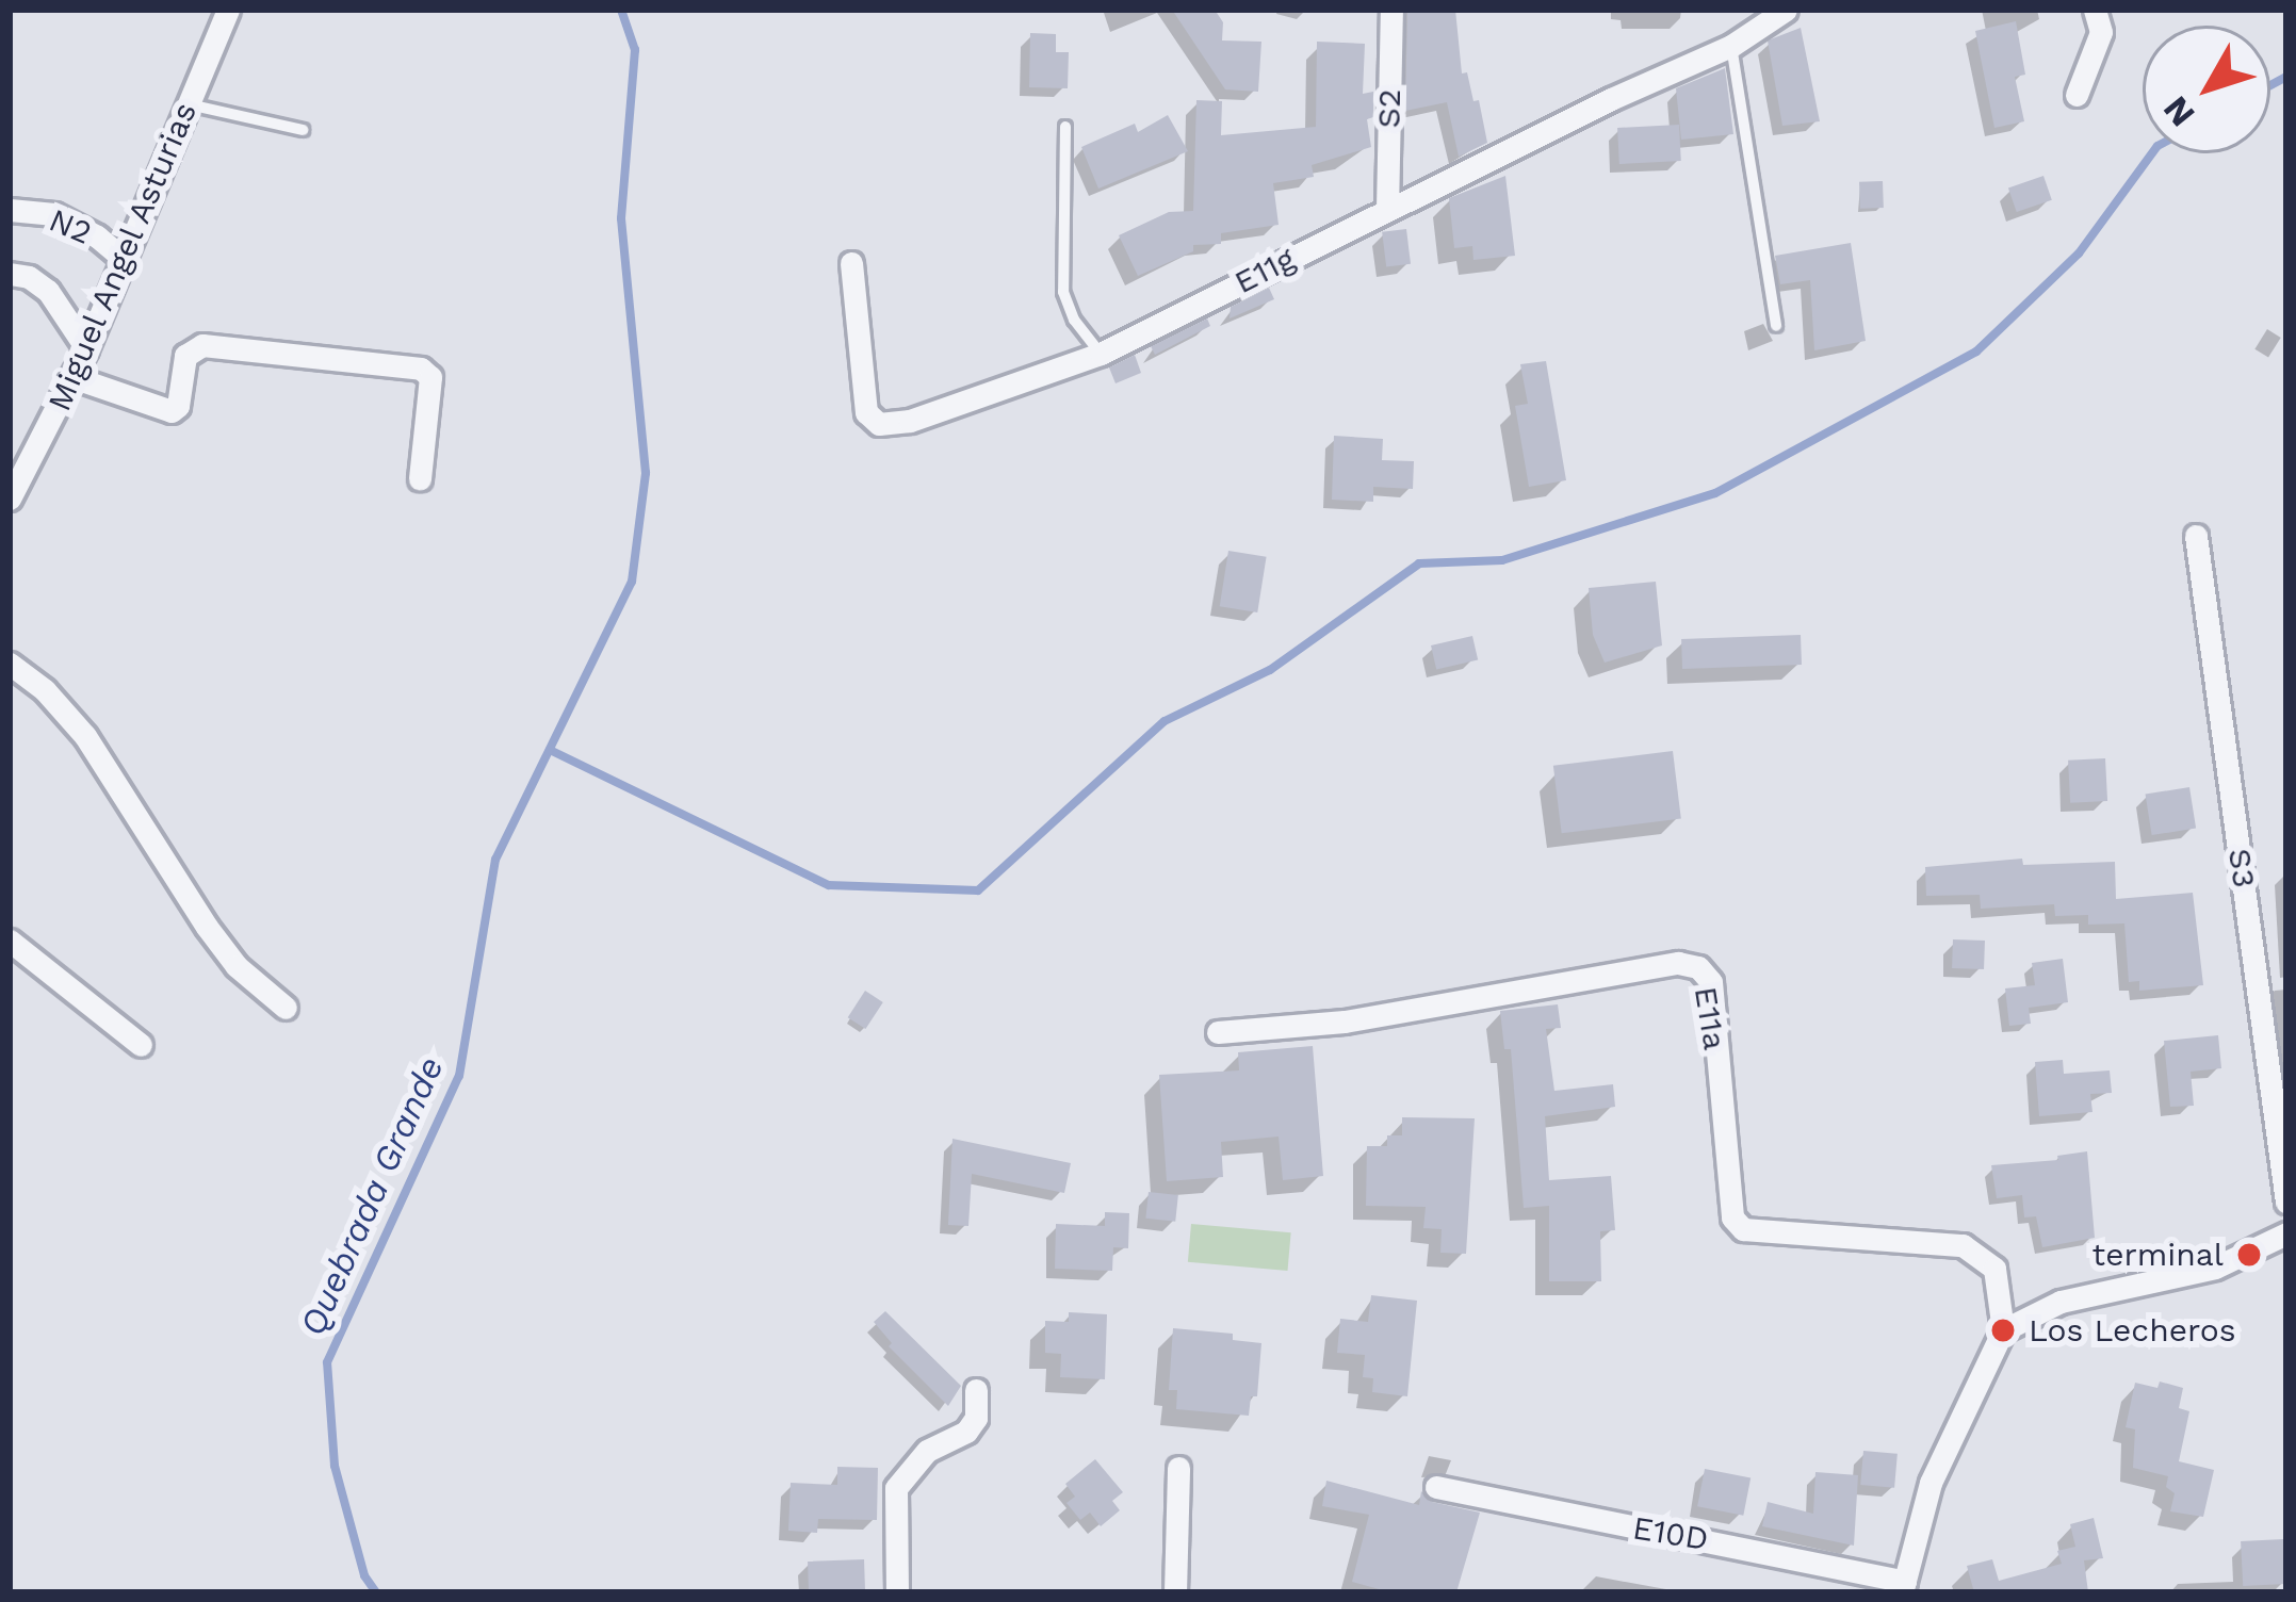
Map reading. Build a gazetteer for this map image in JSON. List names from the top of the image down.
{
  "streets": {
    "street": [
      "S2",
      "N2",
      "Miguel Angel Asturias",
      "E11g",
      "S3",
      "E11a",
      "E10D"
    ]
  },
  "crossings": [
    ["S2", "E11g"],
    ["N2", "Miguel Angel Asturias"]
  ],
  "water": ["Quebrada Grande"],
  "places": ["terminal", "Los Lecheros"],
  "north": "bottom left"
}
